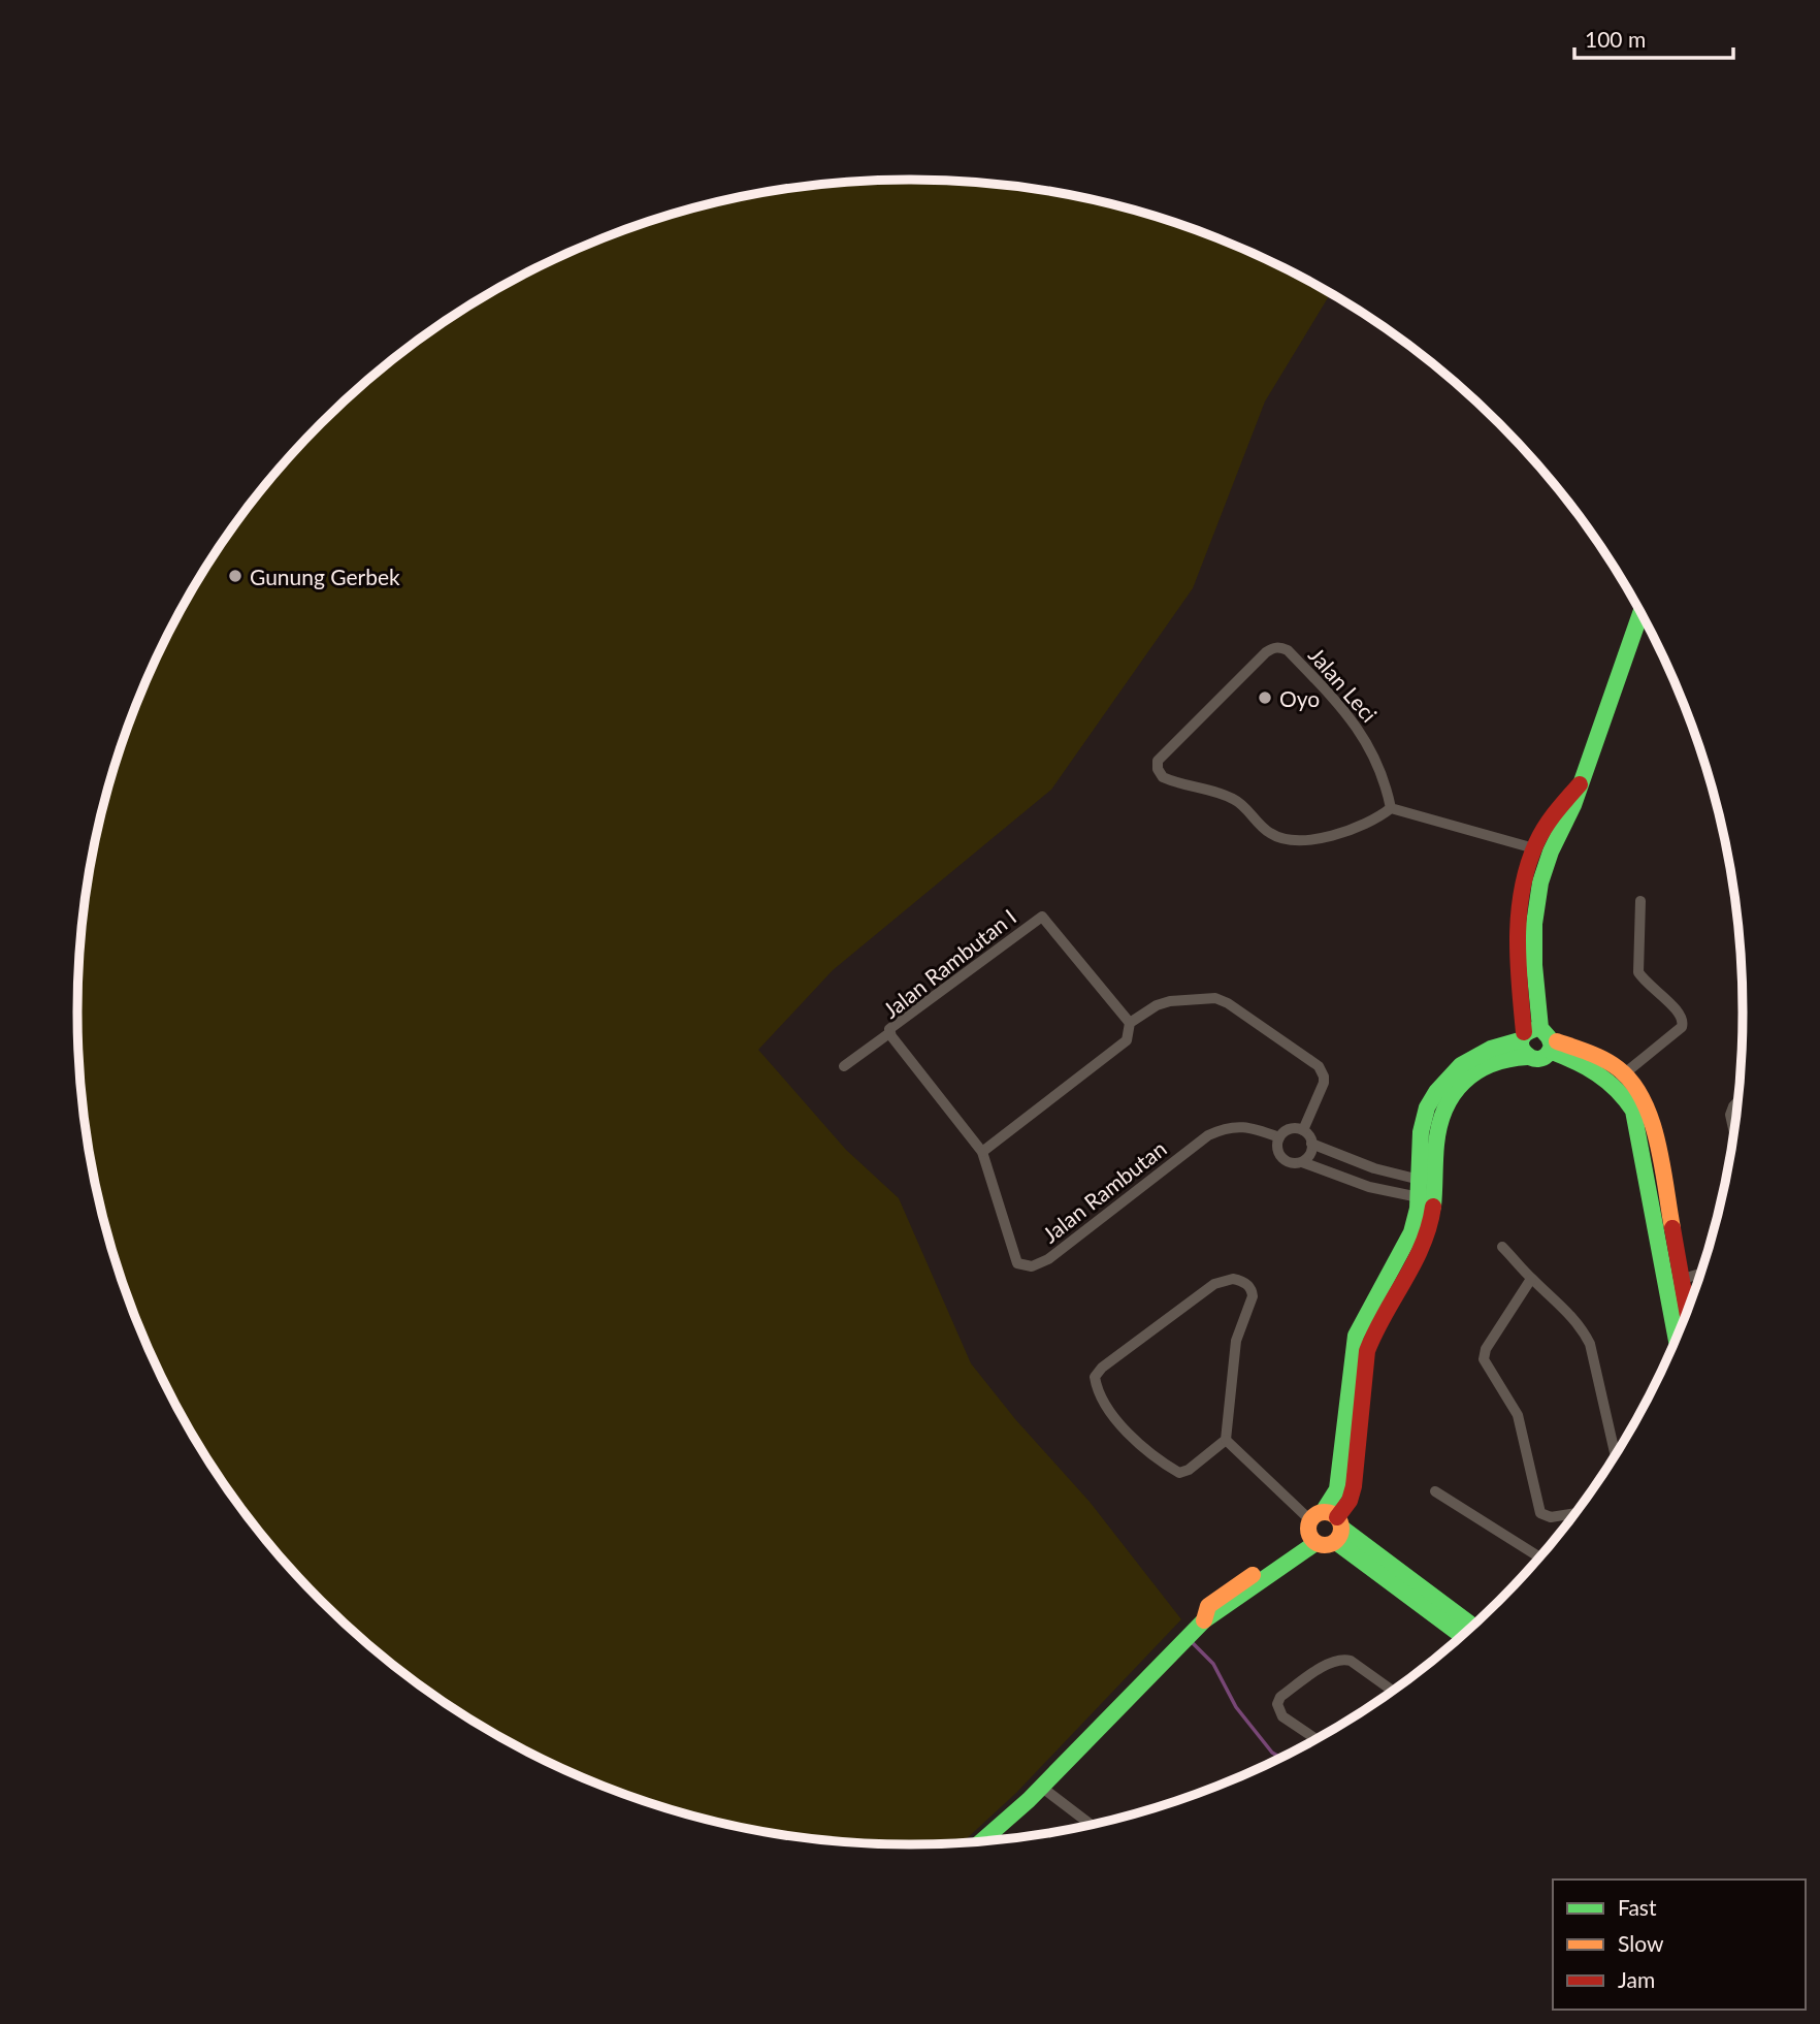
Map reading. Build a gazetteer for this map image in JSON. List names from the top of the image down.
{
  "streets": {
    "street": ["Jalan Leci", "Jalan Rambutan I", "Jalan Rambutan"]
  },
  "crossings": [
    ["Jalan Rambutan I", "Jalan Rambutan"]
  ],
  "places": ["Gunung Gerbek", "Oyo"],
  "legend": ["Fast", "Slow", "Jam"],
  "scale_bar": "100 m"
}
